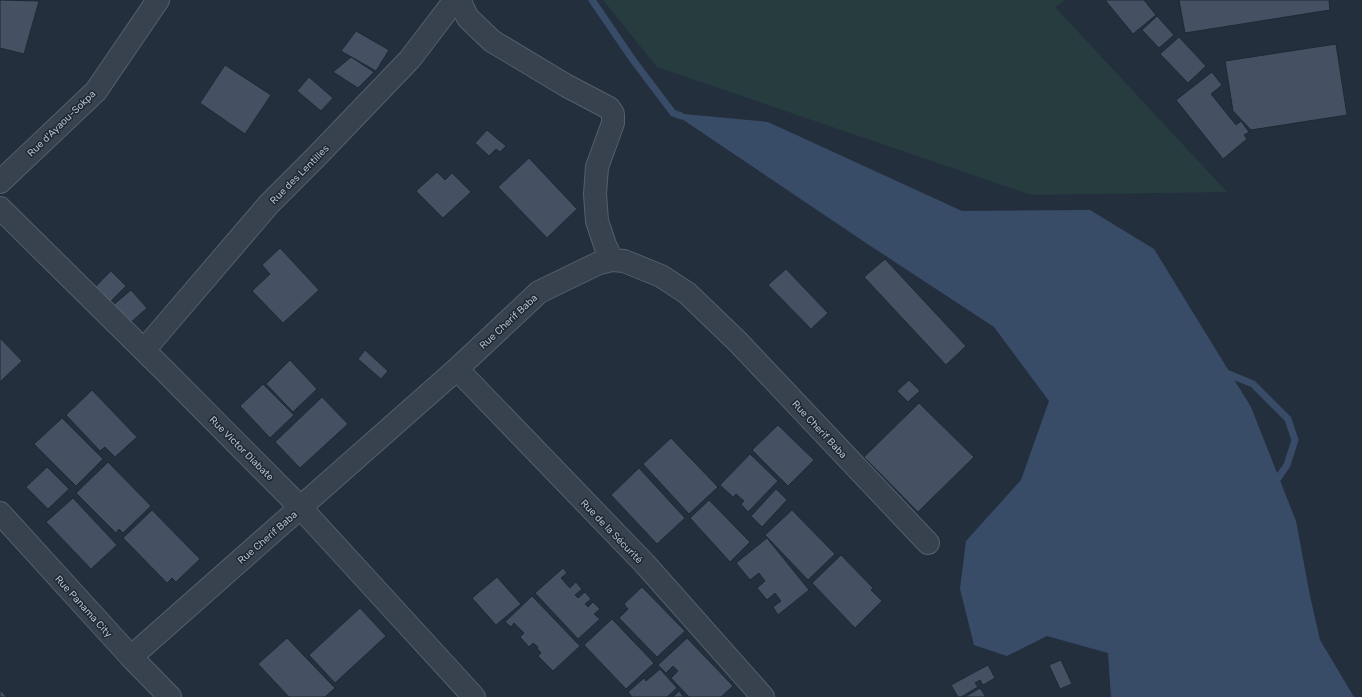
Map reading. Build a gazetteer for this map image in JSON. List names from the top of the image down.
{
  "streets": {
    "street": [
      "Rue d'Ayaou-Sokpa",
      "Rue des Lentilles",
      "Rue Cherif Baba",
      "Rue Victor Diabate",
      "Rue de la Sécurité",
      "Rue Panama City"
    ]
  },
  "crossings": [
    ["Rue des Lentilles", "Rue Victor Diabate"],
    ["Rue Cherif Baba", "Rue Victor Diabate"],
    ["Rue Cherif Baba", "Rue de la Sécurité"],
    ["Rue Cherif Baba", "Rue Panama City"]
  ]
}
